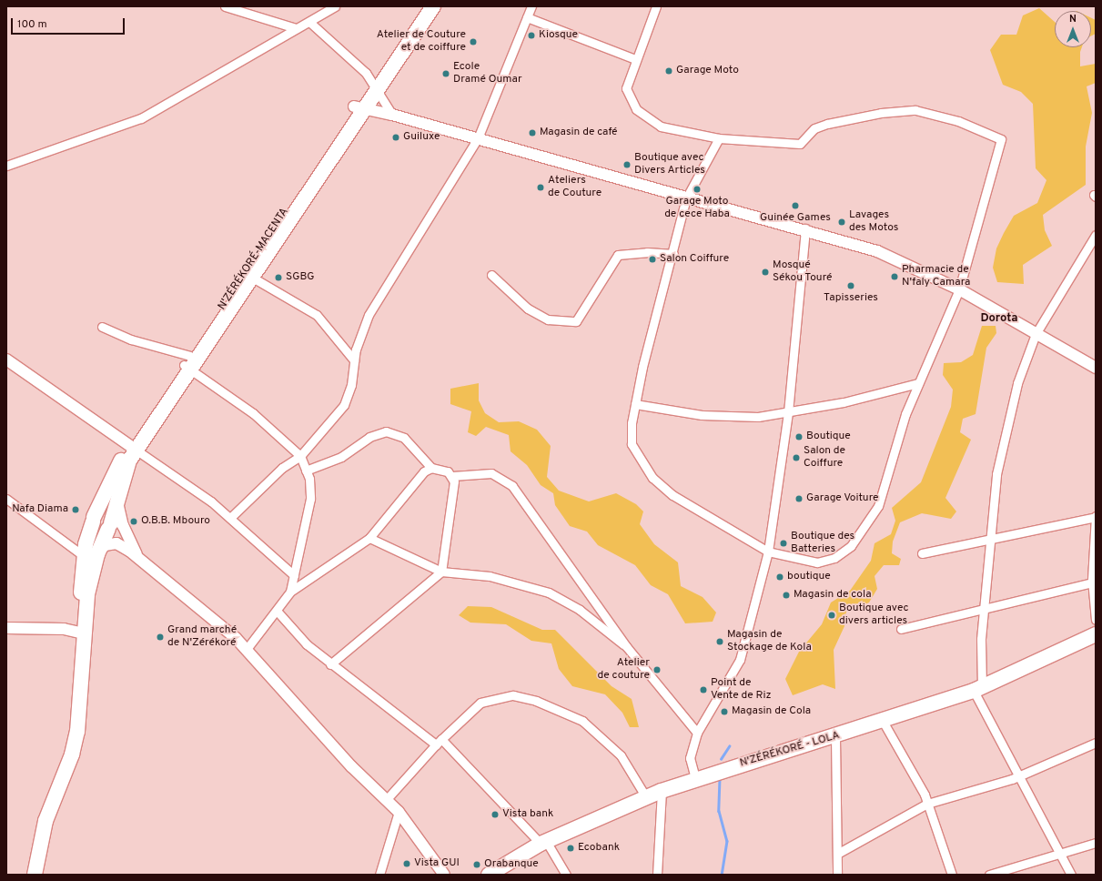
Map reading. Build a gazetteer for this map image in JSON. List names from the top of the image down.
{
  "streets": {
    "highway": ["N'ZÉRÉKORÉ - LOLA"]
  },
  "districts": ["Dorota"],
  "places": [
    "Kiosque",
    "Atelier de Couture et de coiffure",
    "Garage Moto",
    "Ecole Dramé Oumar",
    "Magasin de café",
    "Guiluxe",
    "Boutique avec Divers Articles",
    "Ateliers de Couture",
    "Garage Moto de cece Haba",
    "Guinée Games",
    "Lavages des Motos",
    "Salon Coiffure",
    "Mosqué Sékou Touré",
    "Pharmacie de N'faly Camara",
    "SGBG",
    "Tapisseries",
    "Boutique",
    "Salon de Coiffure",
    "Garage Voiture",
    "Nafa Diama",
    "O.B.B. Mbouro",
    "Boutique des Batteries",
    "boutique",
    "Magasin de cola",
    "Boutique avec divers articles",
    "Grand marché de N'Zérékoré",
    "Magasin de Stockage de Kola",
    "Atelier de couture",
    "Point de Vente de Riz",
    "Magasin de Cola",
    "Vista bank",
    "Ecobank",
    "Vista GUI",
    "Orabanque"
  ],
  "scale_bar": "100 m",
  "north": "top"
}
